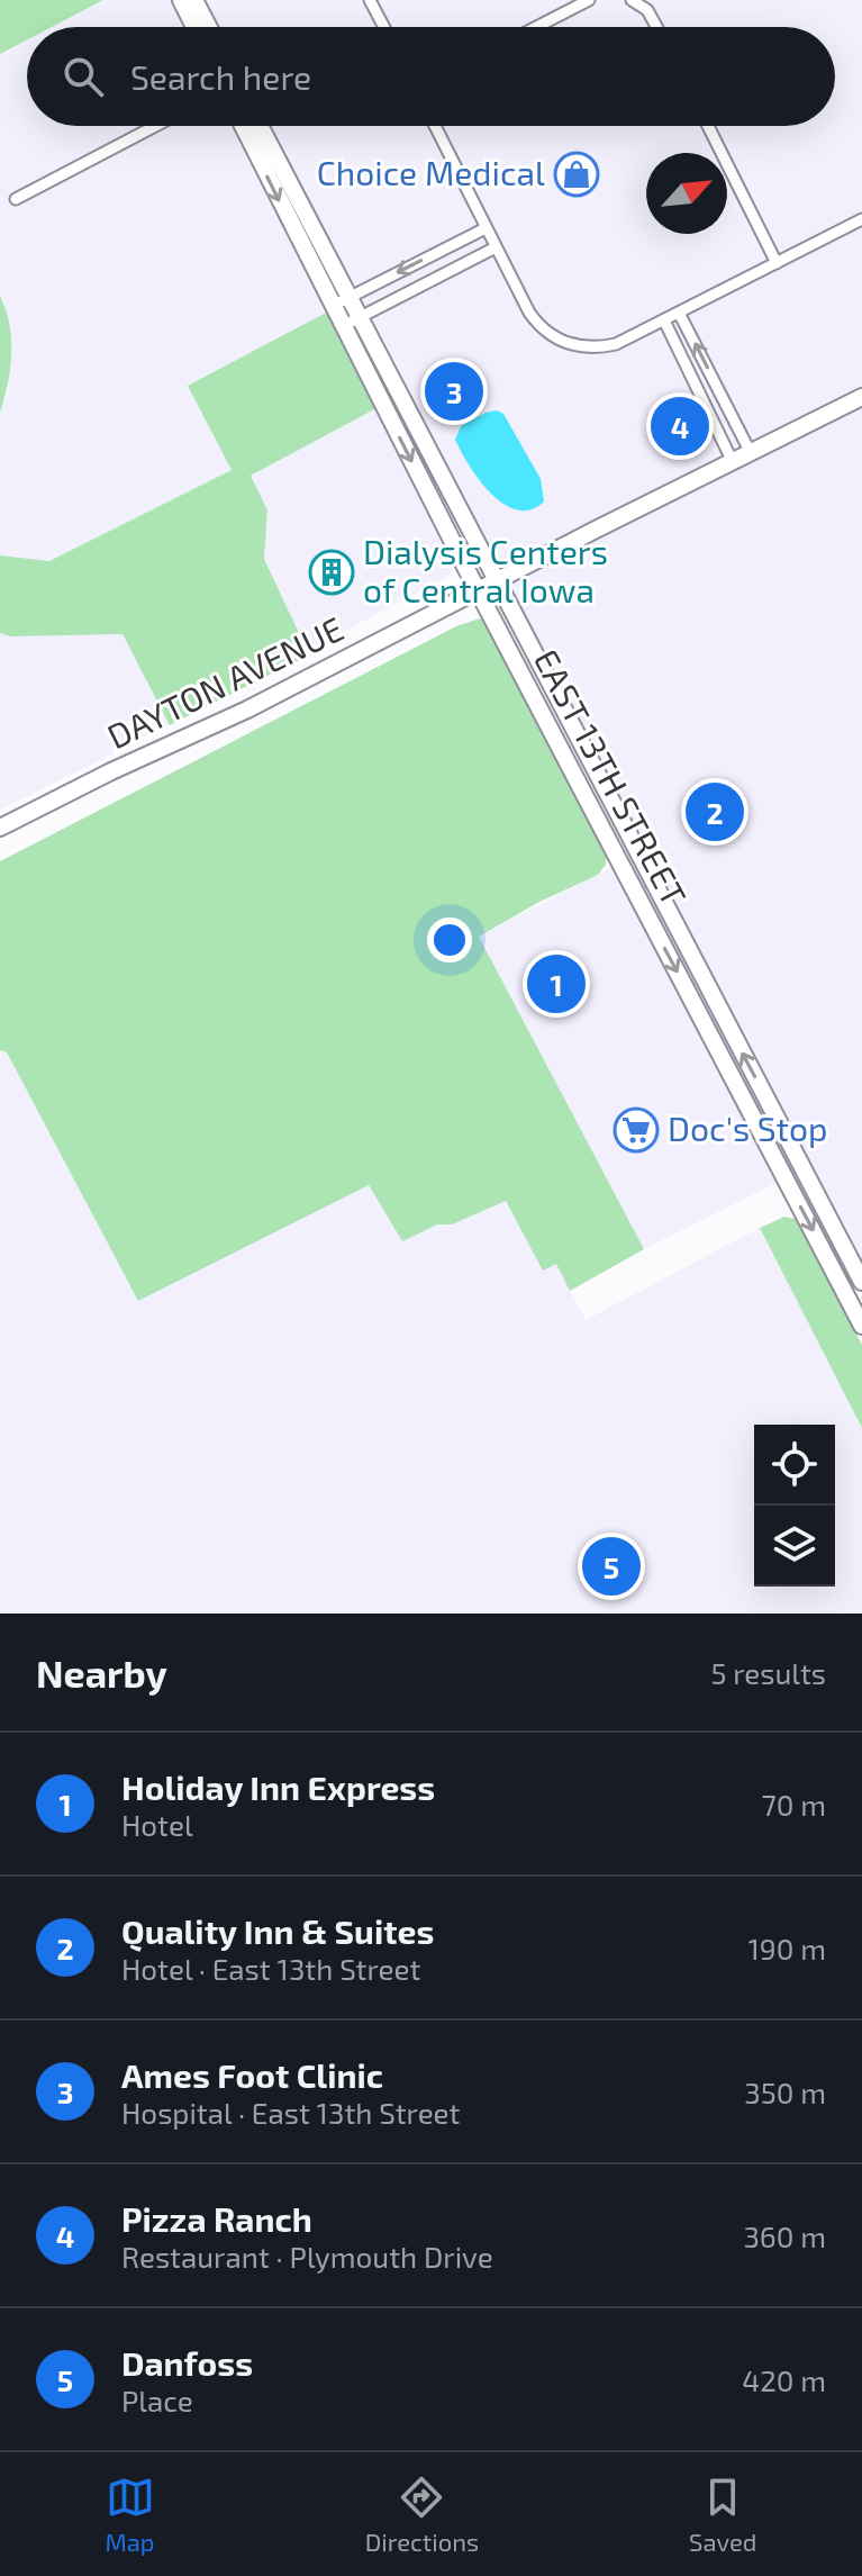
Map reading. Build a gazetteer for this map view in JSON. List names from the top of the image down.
{
  "streets": {
    "main road": ["DAYTON AVENUE", "EAST 13TH STREET"]
  },
  "crossings": [
    ["DAYTON AVENUE", "EAST 13TH STREET"]
  ],
  "places": {
    "shop": ["Choice Medical"],
    "building": ["Dialysis Centers of Central Iowa"],
    "supermarket": ["Doc's Stop"]
  },
  "north": "top right",
  "page": {
    "search": "Search here",
    "pins": [
      "3",
      "4",
      "2",
      "1",
      "5"
    ],
    "heading": ["Nearby", "5 results"],
    "list": [
      {
        "mark": "1",
        "name": "Holiday Inn Express",
        "note": "Hotel",
        "value": "70 m"
      },
      {
        "mark": "2",
        "name": "Quality Inn & Suites",
        "note": "Hotel · East 13th Street",
        "value": "190 m"
      },
      {
        "mark": "3",
        "name": "Ames Foot Clinic",
        "note": "Hospital · East 13th Street",
        "value": "350 m"
      },
      {
        "mark": "4",
        "name": "Pizza Ranch",
        "note": "Restaurant · Plymouth Drive",
        "value": "360 m"
      },
      {
        "mark": "5",
        "name": "Danfoss",
        "note": "Place",
        "value": "420 m"
      }
    ],
    "nav": ["Map", "Directions", "Saved"]
  }
}
